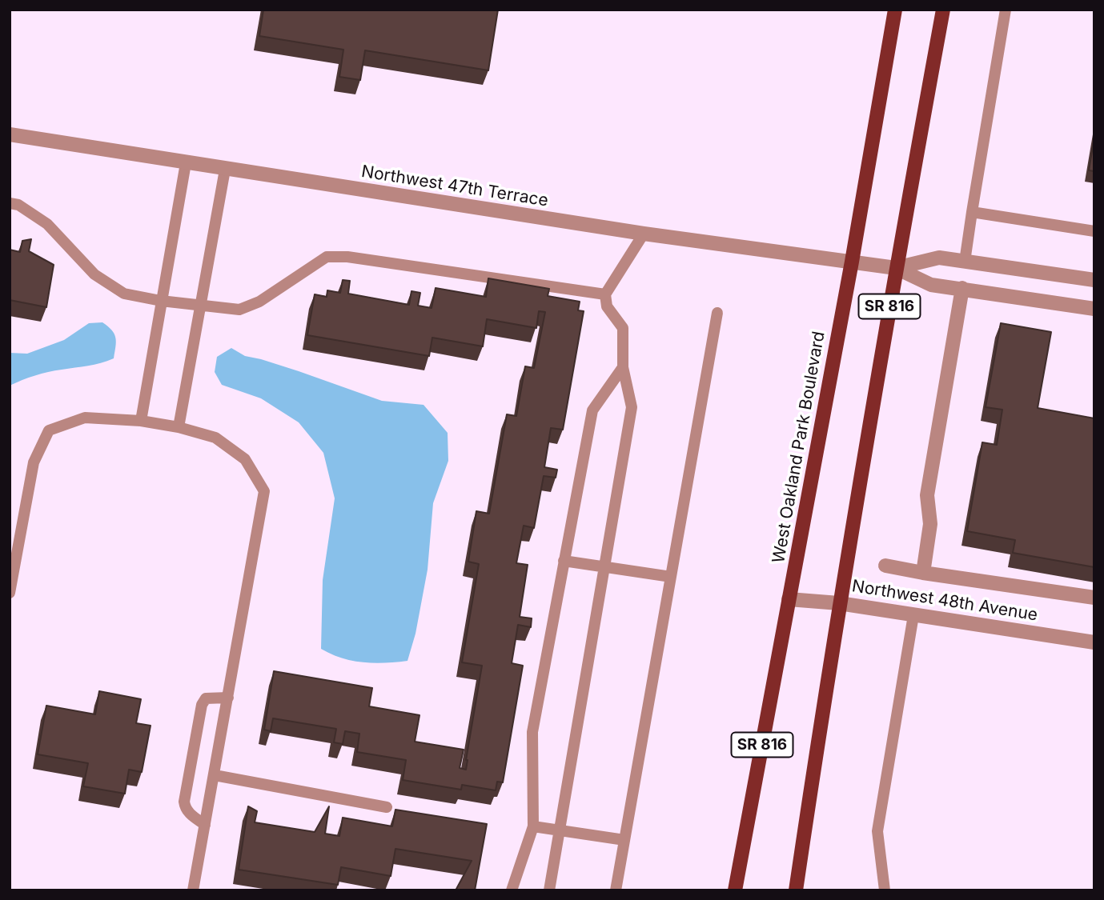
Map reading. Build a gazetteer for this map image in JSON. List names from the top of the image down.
{
  "streets": {
    "main road": ["SR 816", "West Oakland Park Boulevard"],
    "street": ["Northwest 47th Terrace", "Northwest 48th Avenue"]
  },
  "crossings": [
    ["Northwest 47th Terrace", "SR 816"],
    ["Northwest 47th Terrace", "West Oakland Park Boulevard"],
    ["SR 816", "Northwest 48th Avenue"],
    ["West Oakland Park Boulevard", "Northwest 48th Avenue"]
  ]
}
